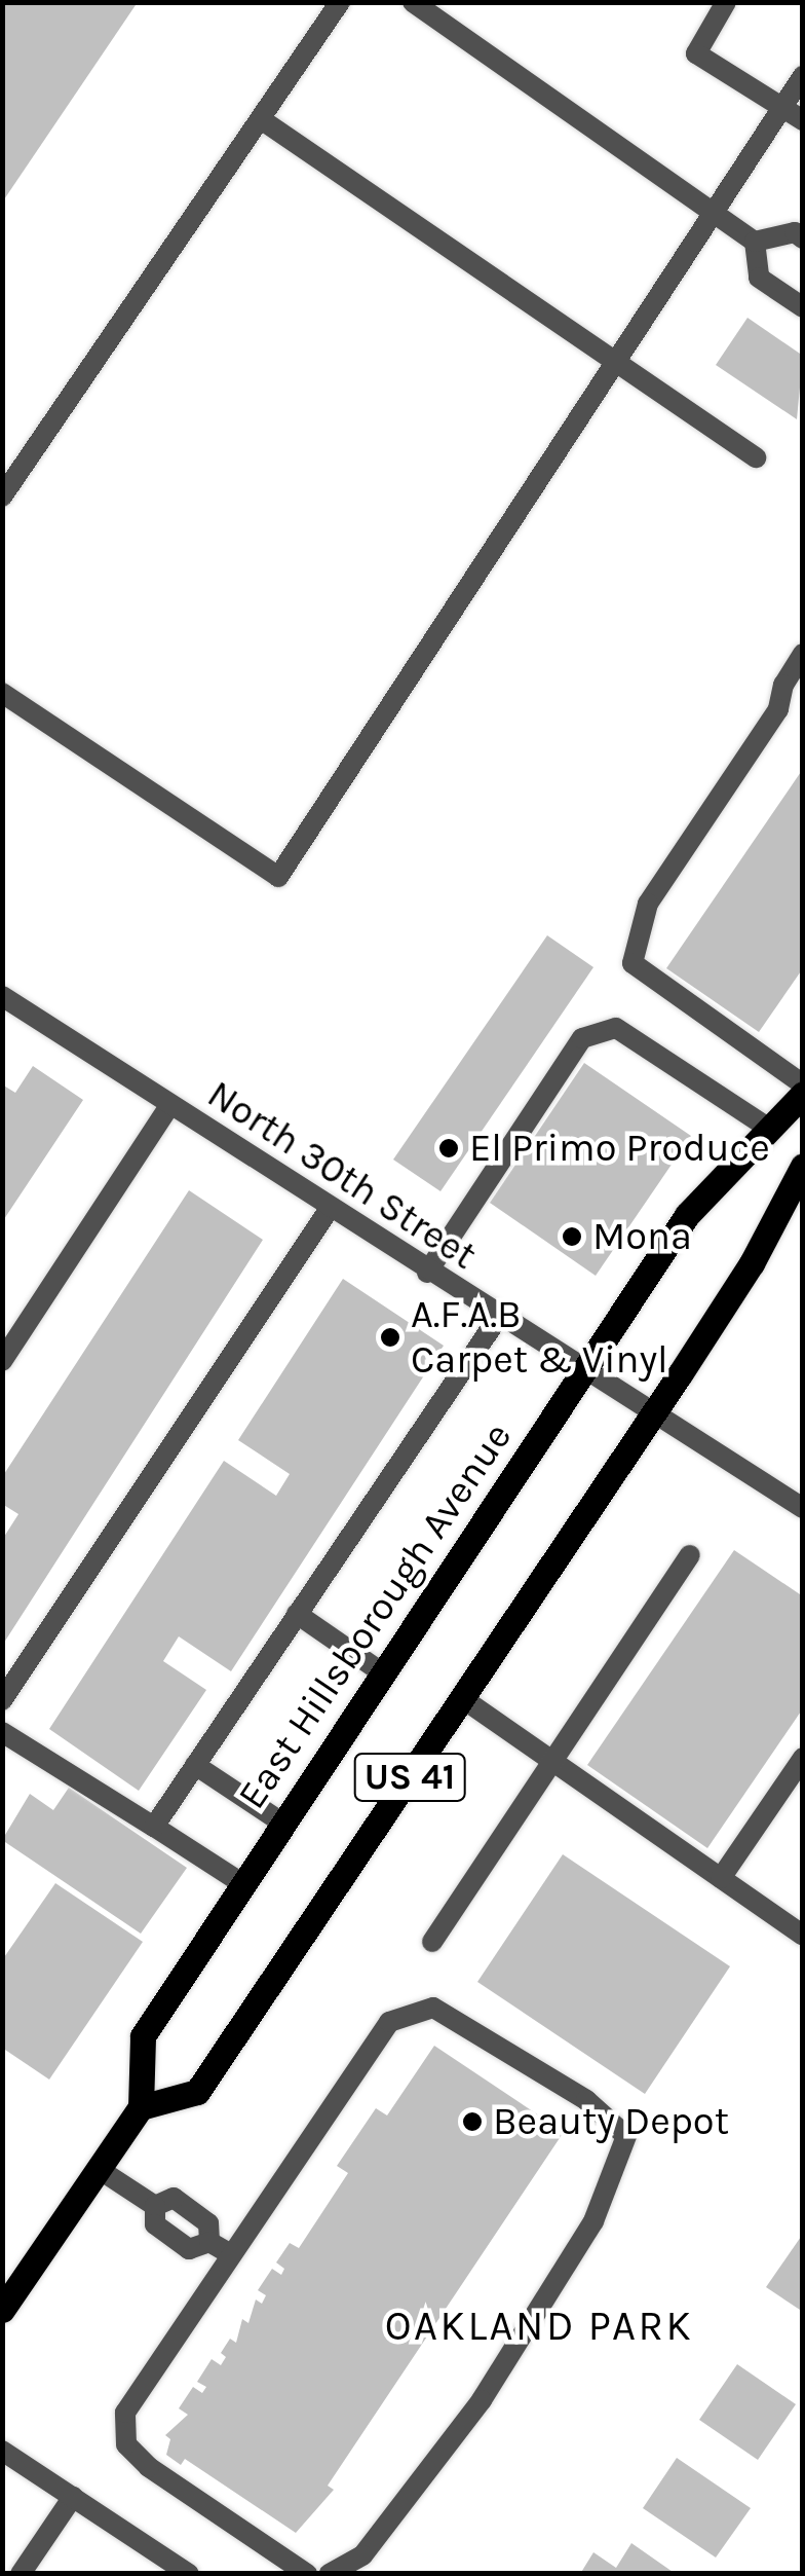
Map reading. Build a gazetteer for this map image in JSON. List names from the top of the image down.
{
  "streets": {
    "main road": ["East Hillsborough Avenue", "US 41"],
    "street": ["North 30th Street"]
  },
  "crossings": [
    ["North 30th Street", "East Hillsborough Avenue"],
    ["North 30th Street", "US 41"],
    ["East Hillsborough Avenue", "US 41"]
  ],
  "districts": ["OAKLAND PARK"],
  "places": [
    "El Primo Produce",
    "Mona",
    "A.F.A.B Carpet & Vinyl",
    "Beauty Depot"
  ]
}
